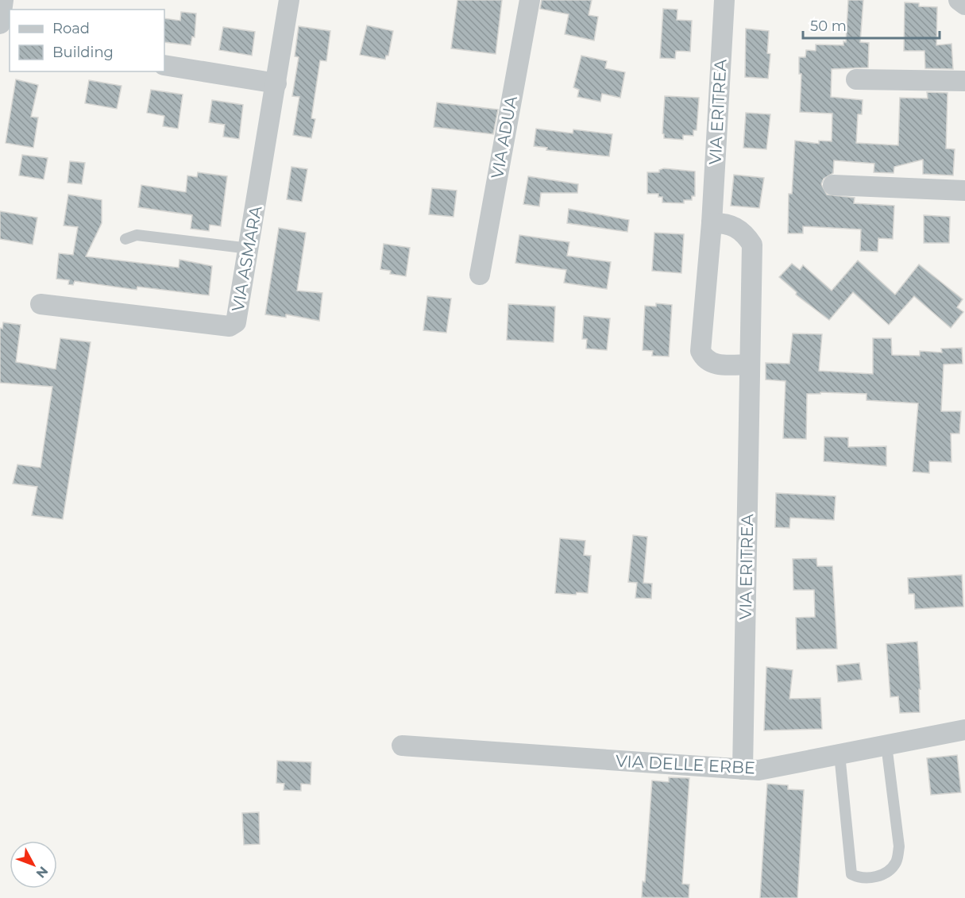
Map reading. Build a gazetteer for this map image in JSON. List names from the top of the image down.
{
  "streets": {
    "street": [
      "VIA ERITREA",
      "VIA ADUA",
      "VIA ASMARA",
      "VIA DELLE ERBE"
    ]
  },
  "crossings": [
    ["VIA ERITREA", "VIA DELLE ERBE"]
  ],
  "legend": ["Road", "Building"],
  "scale_bar": "50 m",
  "north": "bottom right"
}
